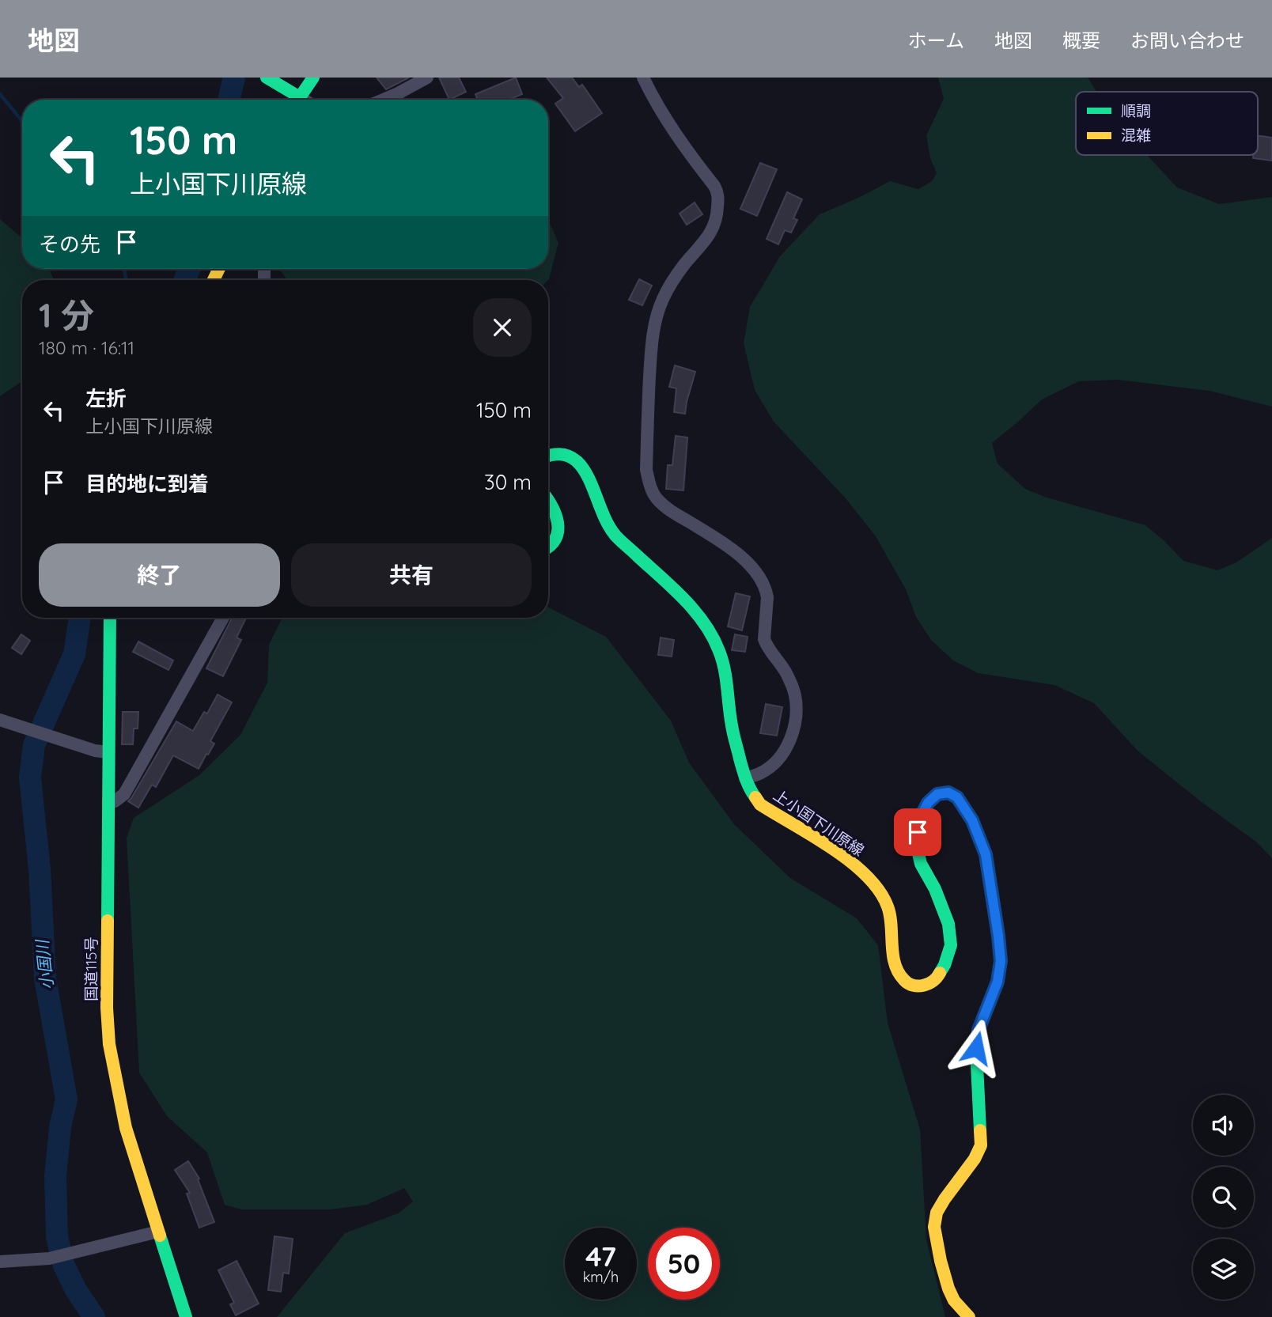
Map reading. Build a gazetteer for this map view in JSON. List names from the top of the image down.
{
  "streets": {
    "main road": ["上小国下川原線", "国道115号"]
  },
  "water": ["小国川"],
  "legend": ["順調", "混雑"],
  "page": {
    "header": "地図",
    "nav": [
      "ホーム",
      "地図",
      "概要",
      "お問い合わせ"
    ],
    "turn": ["150 m", "上小国下川原線"],
    "then": "その先",
    "heading": ["1 分", "180 m · 16:11"],
    "list": [
      {
        "name": "左折",
        "note": "上小国下川原線",
        "value": "150 m"
      },
      {
        "name": "目的地に到着",
        "value": "30 m"
      }
    ],
    "buttons": ["終了", "共有"],
    "speed": "47 km/h",
    "limit": "50"
  }
}
